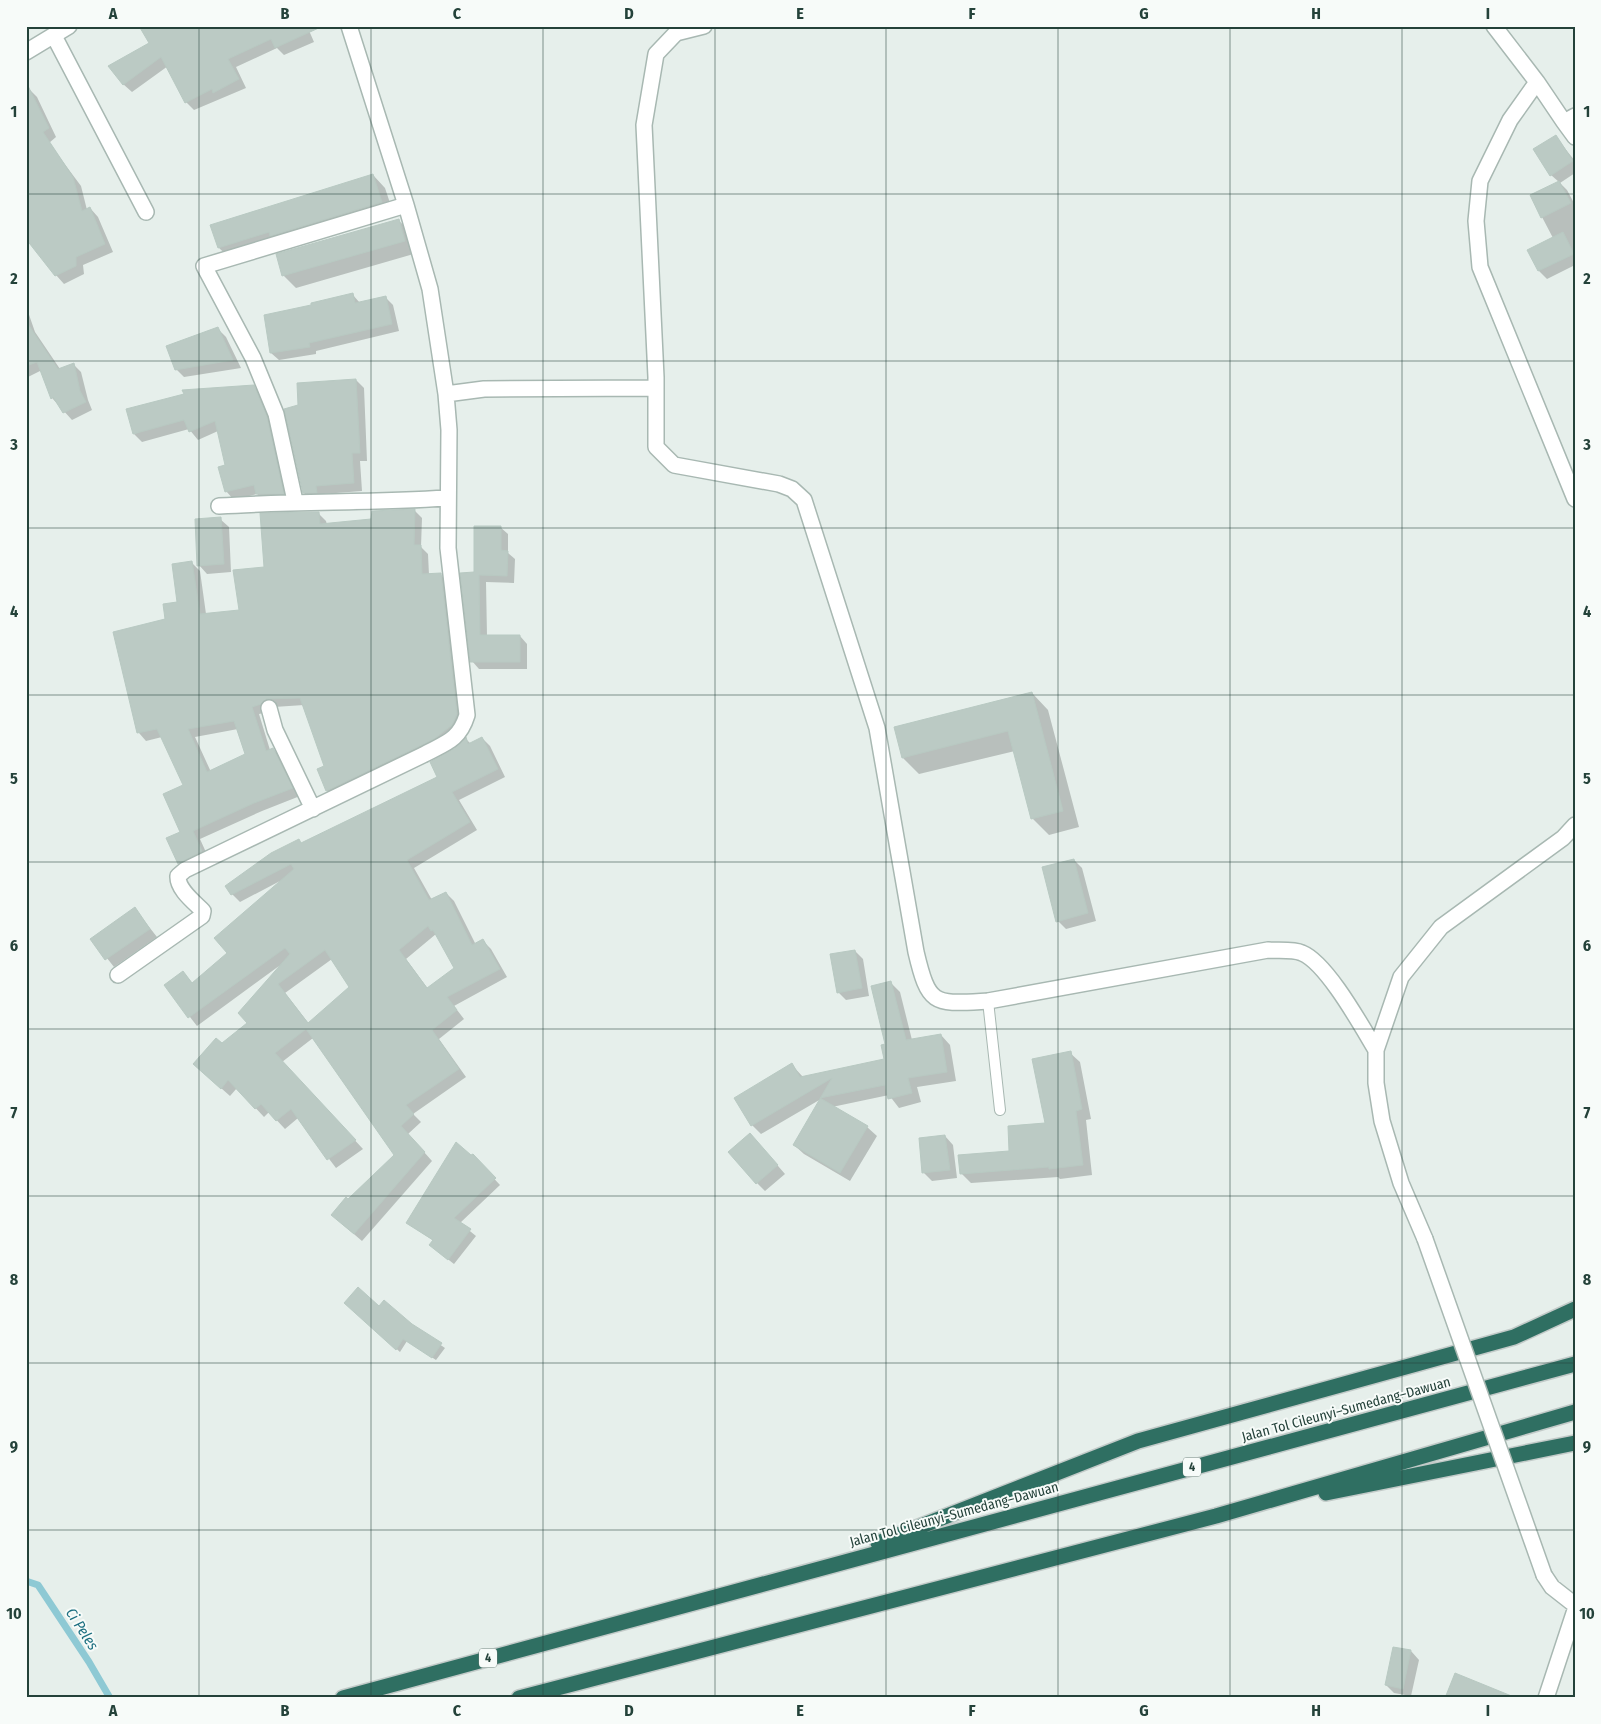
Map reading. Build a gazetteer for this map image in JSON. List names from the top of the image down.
{
  "streets": {
    "highway": ["Jalan Tol Cileunyi–Sumedang–Dawuan", "4"]
  },
  "water": ["Ci Peles"],
  "grid": {
    "columns": [
      "A",
      "B",
      "C",
      "D",
      "E",
      "F",
      "G",
      "H",
      "I"
    ],
    "rows": [
      "1",
      "2",
      "3",
      "4",
      "5",
      "6",
      "7",
      "8",
      "9",
      "10"
    ]
  }
}
